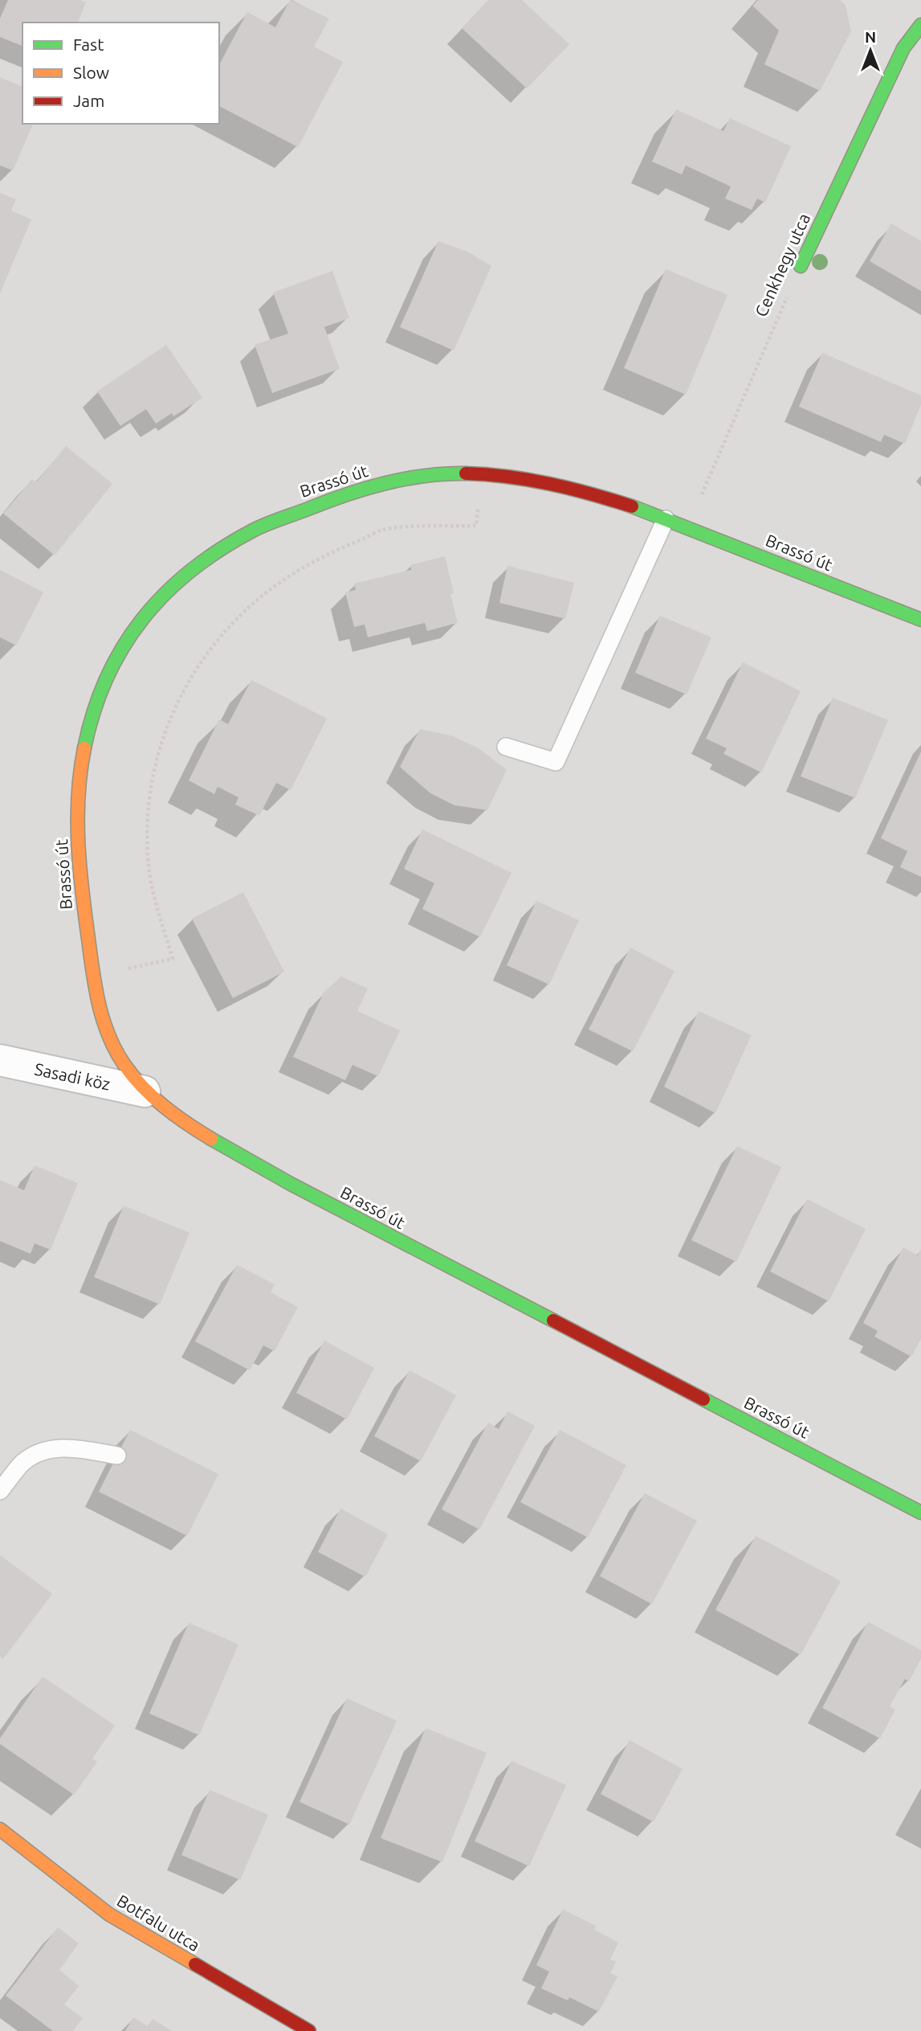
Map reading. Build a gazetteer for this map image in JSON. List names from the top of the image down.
{
  "streets": {
    "street": [
      "Cenkhegy utca",
      "Brassó út",
      "Sasadi köz",
      "Botfalu utca"
    ]
  },
  "crossings": [
    ["Cenkhegy utca", "Brassó út"],
    ["Brassó út", "Sasadi köz"]
  ],
  "legend": ["Fast", "Slow", "Jam"],
  "north": "top"
}
